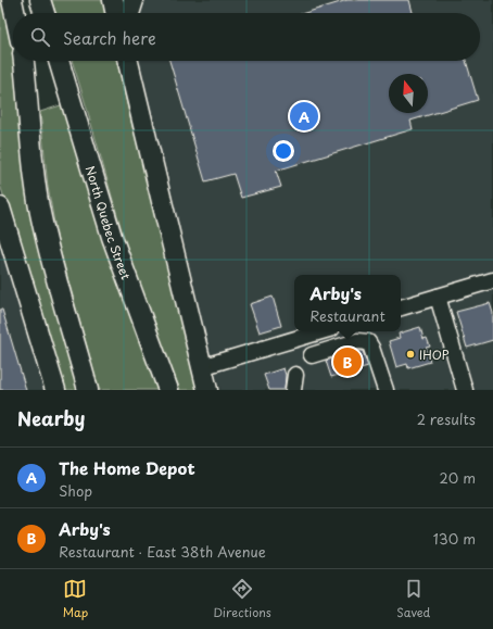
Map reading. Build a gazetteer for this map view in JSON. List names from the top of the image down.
{
  "streets": {
    "main road": ["North Quebec Street"]
  },
  "places": ["IHOP"],
  "north": "top",
  "page": {
    "search": "Search here",
    "pins": ["A", "B"],
    "popup": ["Arby's", "Restaurant"],
    "heading": ["Nearby", "2 results"],
    "list": [
      {
        "mark": "A",
        "name": "The Home Depot",
        "note": "Shop",
        "value": "20 m"
      },
      {
        "mark": "B",
        "name": "Arby's",
        "note": "Restaurant · East 38th Avenue",
        "value": "130 m"
      }
    ],
    "nav": ["Map", "Directions", "Saved"]
  }
}
